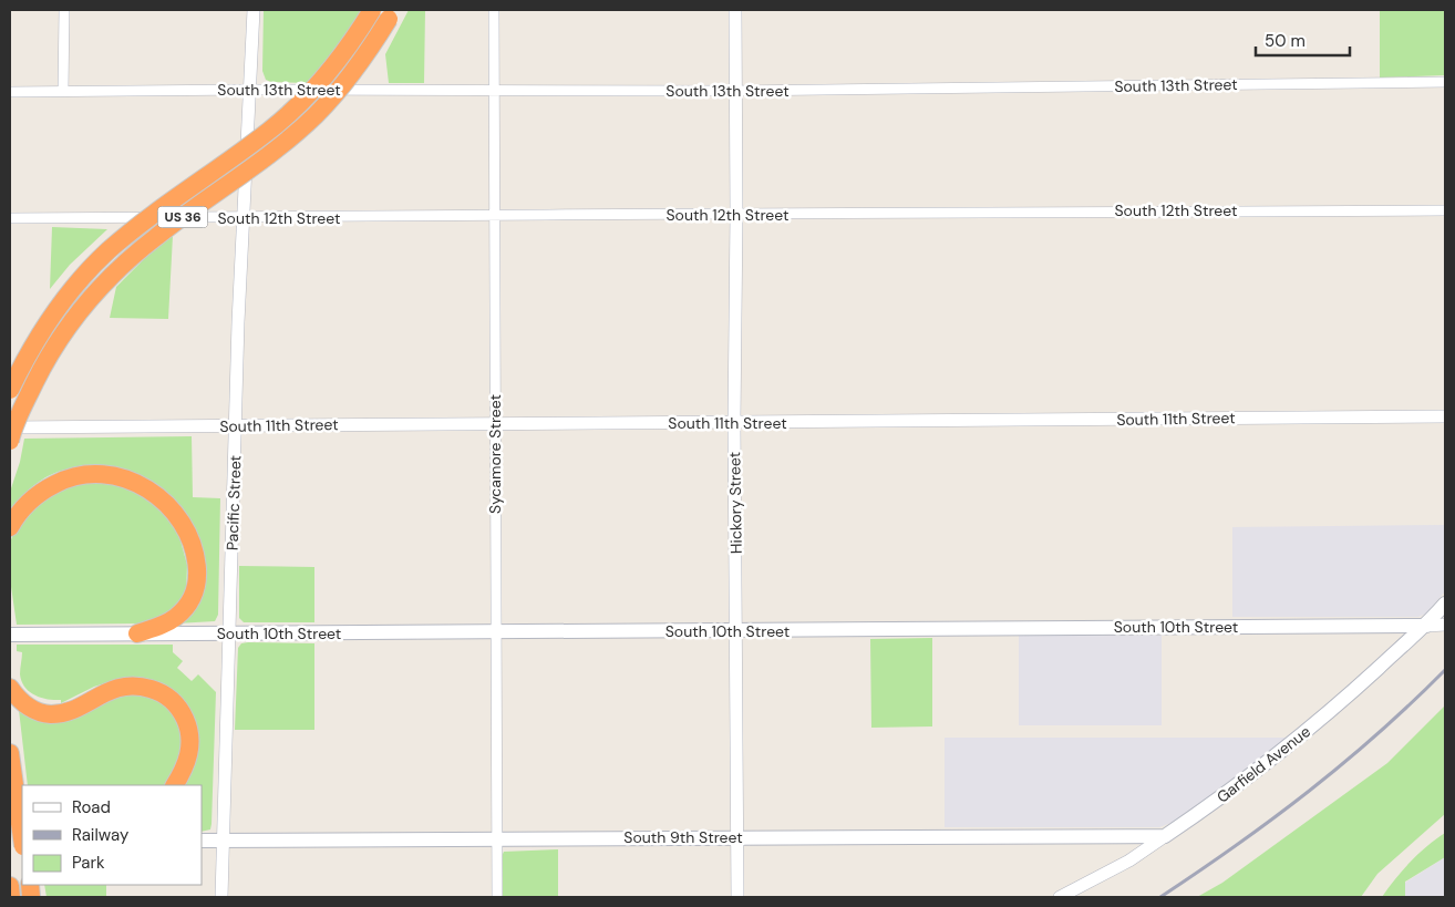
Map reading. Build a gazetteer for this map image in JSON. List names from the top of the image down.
{
  "streets": {
    "highway": ["US 36"],
    "main road": ["South 10th Street", "Garfield Avenue", "South 9th Street"],
    "street": [
      "South 13th Street",
      "South 12th Street",
      "South 11th Street",
      "Sycamore Street",
      "Pacific Street",
      "Hickory Street"
    ]
  },
  "crossings": [
    ["South 13th Street", "Sycamore Street"],
    ["South 13th Street", "Pacific Street"],
    ["South 13th Street", "Hickory Street"],
    ["South 12th Street", "Sycamore Street"],
    ["South 12th Street", "Pacific Street"],
    ["South 12th Street", "Hickory Street"],
    ["South 11th Street", "Sycamore Street"],
    ["South 11th Street", "Pacific Street"],
    ["South 11th Street", "Hickory Street"],
    ["Sycamore Street", "South 10th Street"],
    ["Sycamore Street", "South 9th Street"],
    ["Pacific Street", "South 10th Street"],
    ["Pacific Street", "South 9th Street"],
    ["Hickory Street", "South 10th Street"],
    ["Hickory Street", "South 9th Street"],
    ["South 10th Street", "Garfield Avenue"],
    ["Garfield Avenue", "South 9th Street"]
  ],
  "legend": ["Road", "Railway", "Park"],
  "scale_bar": "50 m"
}
